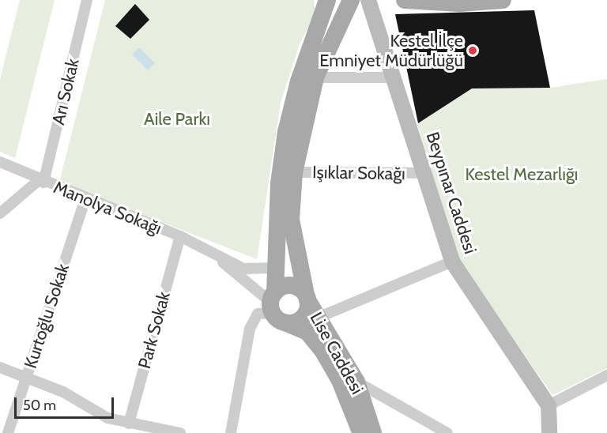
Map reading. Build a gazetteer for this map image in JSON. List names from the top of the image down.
{
  "streets": {
    "main road": ["Beypınar Caddesi", "Lise Caddesi"],
    "street": [
      "Arı Sokak",
      "Işıklar Sokağı",
      "Manolya Sokağı",
      "Kurtoğlu Sokak",
      "Park Sokak"
    ]
  },
  "crossings": [
    ["Arı Sokak", "Manolya Sokağı"],
    ["Işıklar Sokağı", "Beypınar Caddesi"],
    ["Işıklar Sokağı", "Lise Caddesi"],
    ["Manolya Sokağı", "Kurtoğlu Sokak"],
    ["Manolya Sokağı", "Park Sokak"]
  ],
  "parks": ["Aile Parkı", "Kestel Mezarlığı"],
  "places": ["Kestel İlçe Emniyet Müdürlüğü"],
  "scale_bar": "50 m"
}
